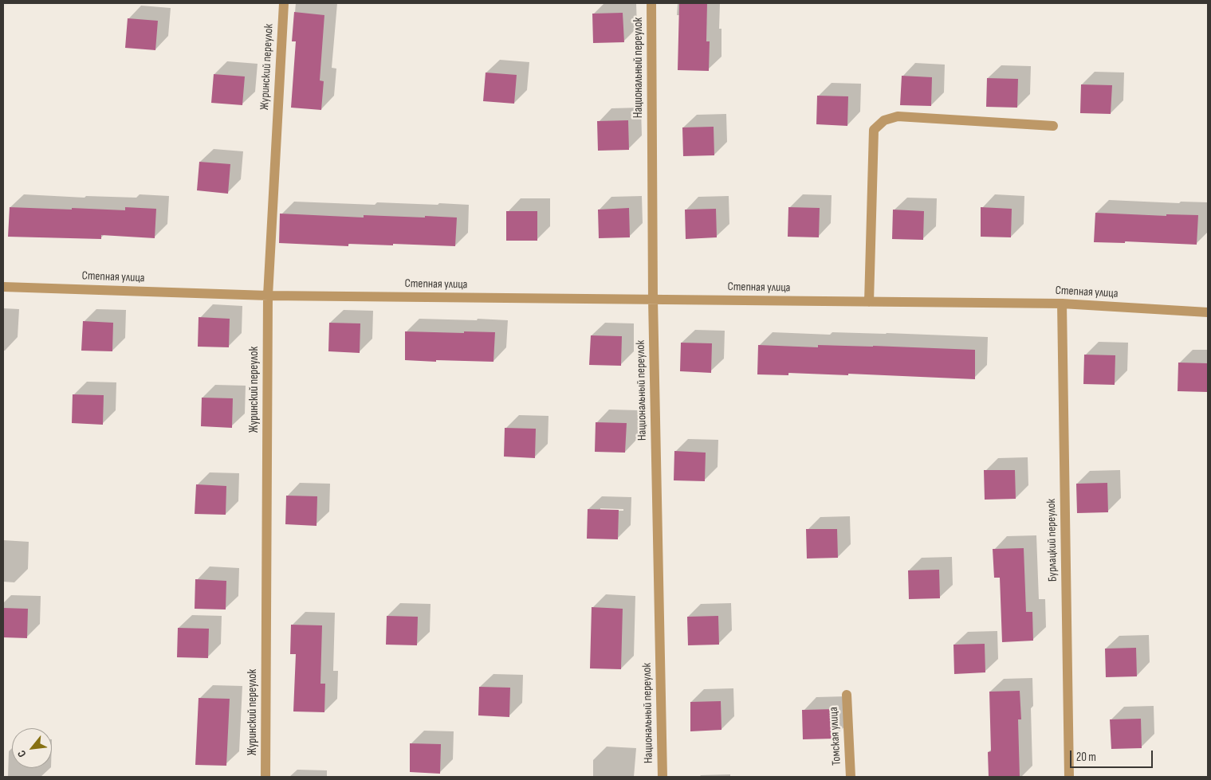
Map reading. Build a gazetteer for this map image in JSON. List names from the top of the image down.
{
  "streets": {
    "street": [
      "Журинский переулок",
      "Национальный переулок",
      "Степная улица",
      "Бурлацкий переулок",
      "Томская улица"
    ]
  },
  "crossings": [
    ["Журинский переулок", "Степная улица"],
    ["Национальный переулок", "Степная улица"],
    ["Степная улица", "Бурлацкий переулок"]
  ],
  "scale_bar": "20 m",
  "north": "bottom left"
}
